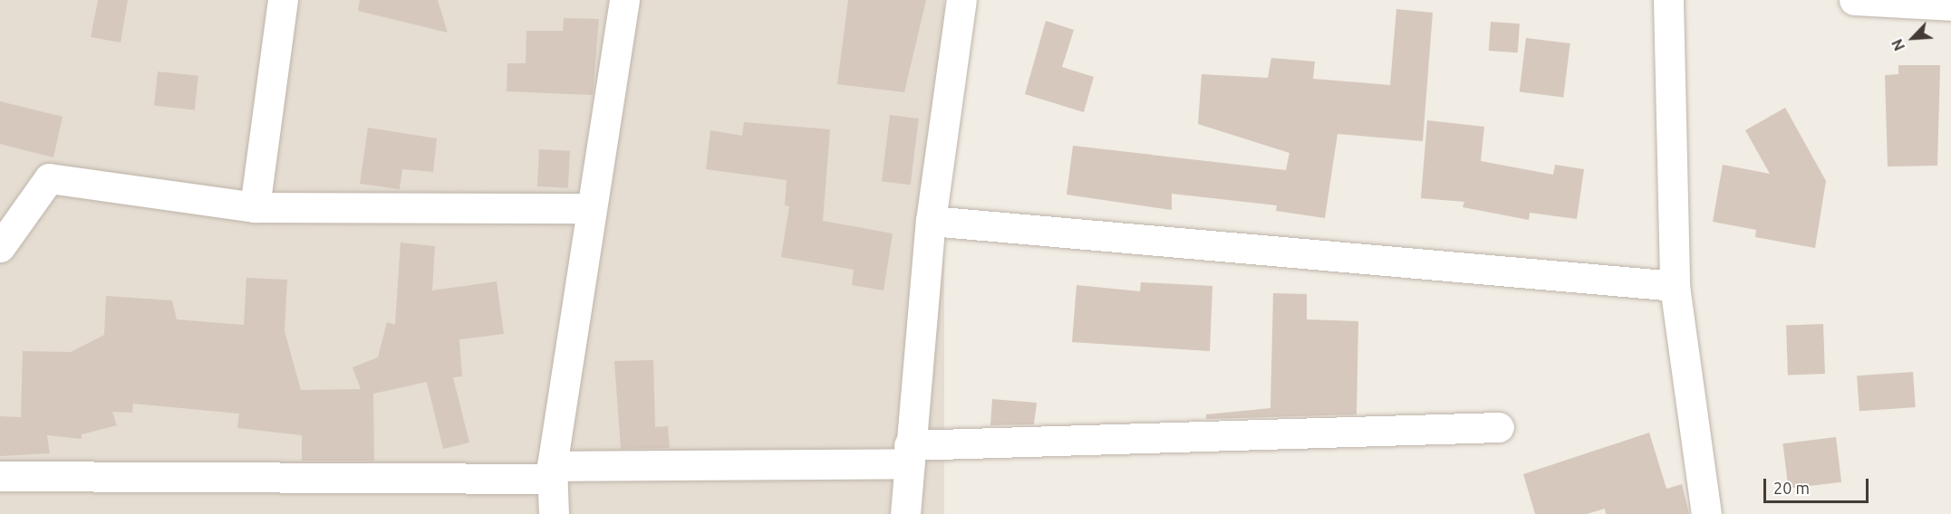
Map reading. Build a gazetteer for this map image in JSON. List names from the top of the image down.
{
  "scale_bar": "20 m",
  "north": "bottom left"
}
